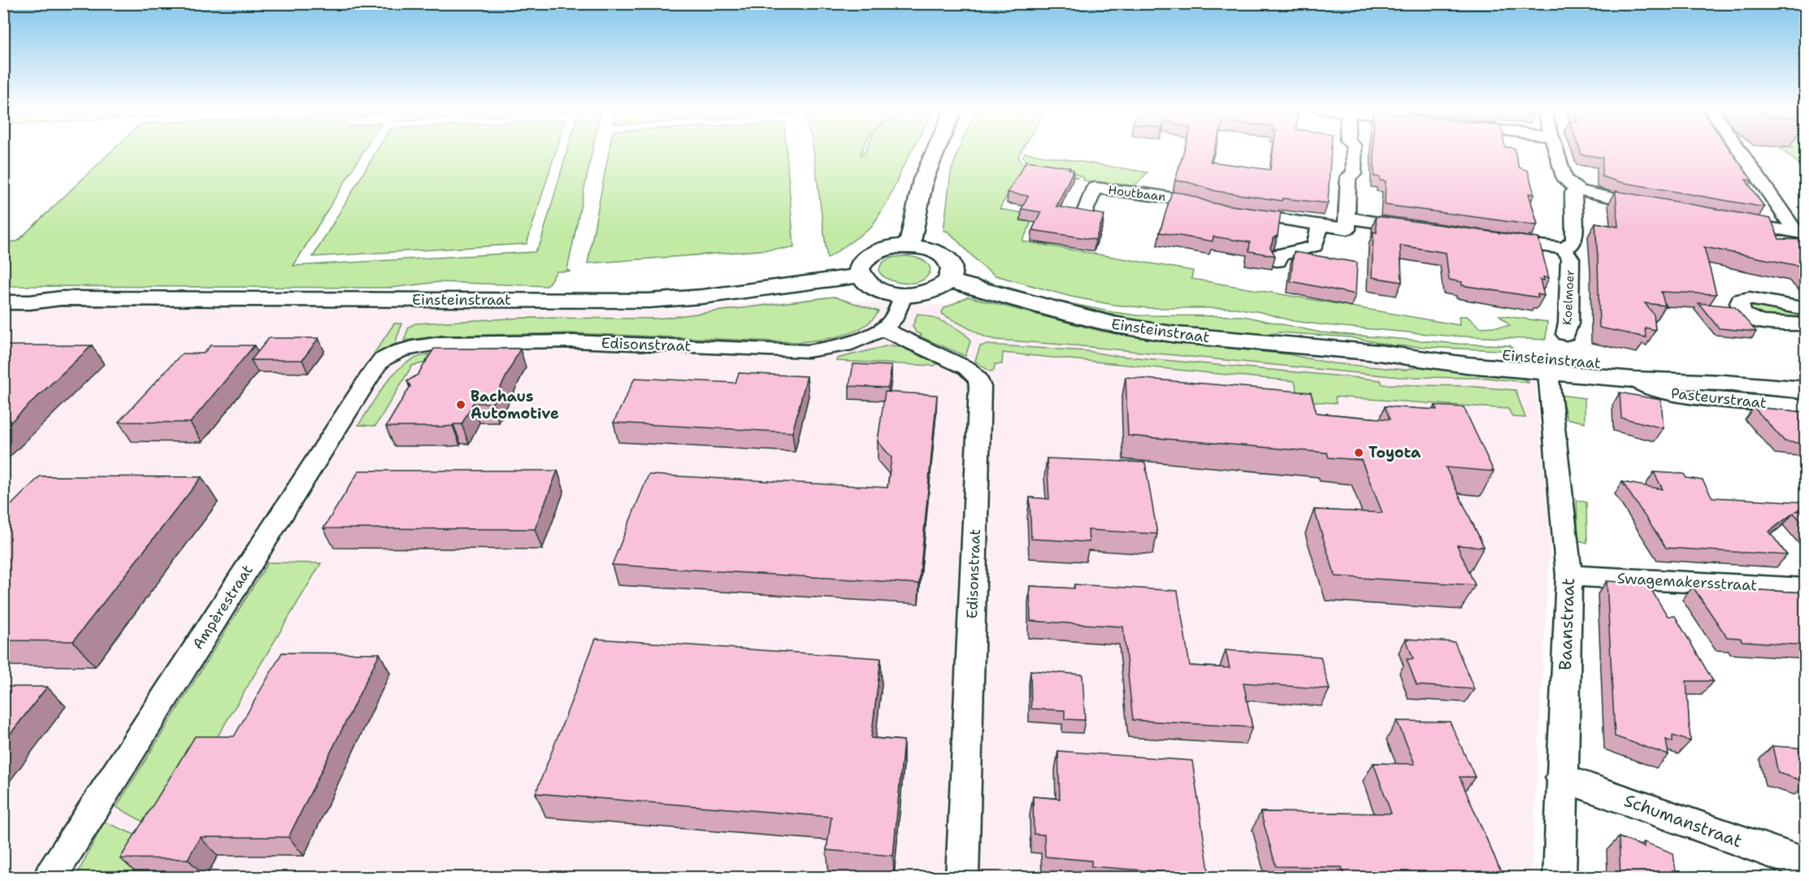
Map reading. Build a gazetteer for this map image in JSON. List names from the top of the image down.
{
  "streets": {
    "main road": ["Einsteinstraat"],
    "street": [
      "Houtbaan",
      "Koelmoer",
      "Edisonstraat",
      "Pasteurstraat",
      "Swagemakersstraat",
      "Ampèrestraat",
      "Baanstraat",
      "Schumanstraat"
    ]
  },
  "crossings": [
    ["Einsteinstraat", "Pasteurstraat"],
    ["Einsteinstraat", "Baanstraat"],
    ["Edisonstraat", "Ampèrestraat"],
    ["Swagemakersstraat", "Baanstraat"],
    ["Baanstraat", "Schumanstraat"]
  ],
  "places": ["Bachaus Automotive", "Toyota"]
}
